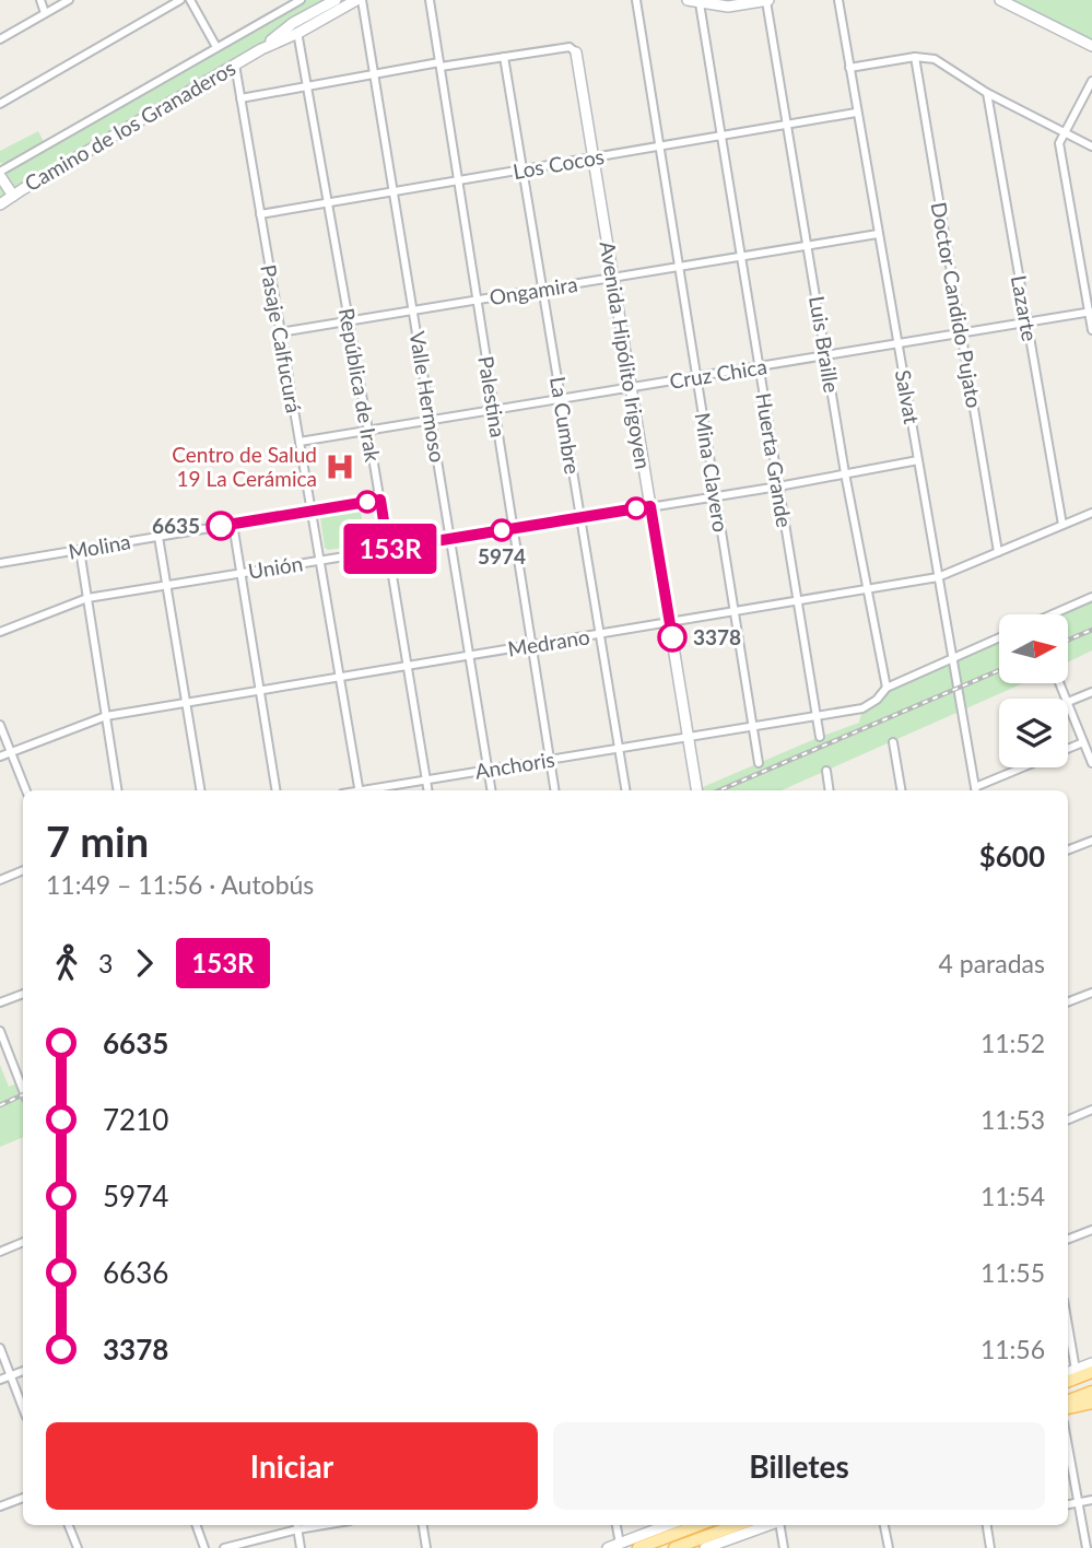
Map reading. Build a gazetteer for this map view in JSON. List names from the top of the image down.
{
  "streets": {
    "main road": ["Camino de los Granaderos", "Avenida Hipólito Irigoyen"],
    "street": [
      "Los Cocos",
      "Ongamira",
      "Doctor Candido Pujato",
      "Lazarte",
      "Pasaje Calfucurá",
      "Luis Braille",
      "Cruz Chica",
      "República de Irak",
      "Valle Hermoso",
      "Palestina",
      "Salvat",
      "La Cumbre",
      "Huerta Grande",
      "Mina Clavero",
      "Molina",
      "Unión",
      "Medrano",
      "Anchoris"
    ]
  },
  "crossings": [
    ["Camino de los Granaderos", "Pasaje Calfucurá"],
    ["Camino de los Granaderos", "República de Irak"],
    ["Camino de los Granaderos", "Valle Hermoso"],
    ["Los Cocos", "Pasaje Calfucurá"],
    ["Los Cocos", "Luis Braille"],
    ["Los Cocos", "Avenida Hipólito Irigoyen"],
    ["Los Cocos", "República de Irak"],
    ["Los Cocos", "Valle Hermoso"],
    ["Los Cocos", "Palestina"],
    ["Los Cocos", "Salvat"],
    ["Los Cocos", "La Cumbre"],
    ["Los Cocos", "Huerta Grande"],
    ["Los Cocos", "Mina Clavero"],
    ["Ongamira", "Pasaje Calfucurá"],
    ["Ongamira", "Luis Braille"],
    ["Ongamira", "Avenida Hipólito Irigoyen"],
    ["Ongamira", "República de Irak"],
    ["Ongamira", "Valle Hermoso"],
    ["Ongamira", "Palestina"],
    ["Ongamira", "Salvat"],
    ["Ongamira", "La Cumbre"],
    ["Ongamira", "Huerta Grande"],
    ["Ongamira", "Mina Clavero"],
    ["Doctor Candido Pujato", "Cruz Chica"],
    ["Doctor Candido Pujato", "Medrano"],
    ["Lazarte", "Cruz Chica"],
    ["Lazarte", "Medrano"],
    ["Pasaje Calfucurá", "Cruz Chica"],
    ["Pasaje Calfucurá", "Molina"],
    ["Pasaje Calfucurá", "Unión"],
    ["Pasaje Calfucurá", "Medrano"],
    ["Luis Braille", "Cruz Chica"],
    ["Luis Braille", "Unión"],
    ["Luis Braille", "Medrano"],
    ["Luis Braille", "Anchoris"],
    ["Avenida Hipólito Irigoyen", "Cruz Chica"],
    ["Avenida Hipólito Irigoyen", "Unión"],
    ["Avenida Hipólito Irigoyen", "Medrano"],
    ["Avenida Hipólito Irigoyen", "Anchoris"],
    ["Cruz Chica", "República de Irak"],
    ["Cruz Chica", "Valle Hermoso"],
    ["Cruz Chica", "Palestina"],
    ["Cruz Chica", "Salvat"],
    ["Cruz Chica", "La Cumbre"],
    ["Cruz Chica", "Huerta Grande"],
    ["Cruz Chica", "Mina Clavero"],
    ["República de Irak", "Molina"],
    ["República de Irak", "Unión"],
    ["República de Irak", "Medrano"],
    ["República de Irak", "Anchoris"],
    ["Valle Hermoso", "Unión"],
    ["Valle Hermoso", "Medrano"],
    ["Valle Hermoso", "Anchoris"],
    ["Palestina", "Unión"],
    ["Palestina", "Medrano"],
    ["Palestina", "Anchoris"],
    ["Salvat", "Unión"],
    ["Salvat", "Medrano"],
    ["Salvat", "Anchoris"],
    ["La Cumbre", "Unión"],
    ["La Cumbre", "Medrano"],
    ["La Cumbre", "Anchoris"],
    ["Huerta Grande", "Unión"],
    ["Huerta Grande", "Medrano"],
    ["Huerta Grande", "Anchoris"],
    ["Mina Clavero", "Unión"],
    ["Mina Clavero", "Medrano"],
    ["Mina Clavero", "Anchoris"]
  ],
  "places": {
    "hospital": ["Centro de Salud 19 La Cerámica"],
    "other": ["6635", "5974", "3378"]
  },
  "lines": ["bus line 153R"],
  "north": "right",
  "page": {
    "on_map": "153R",
    "heading": ["7 min", "11:49 – 11:56 · Autobús", "$600"],
    "legs": ["3", "153R", "4 paradas"],
    "list": [
      {
        "name": "6635",
        "value": "11:52"
      },
      {
        "name": "7210",
        "value": "11:53"
      },
      {
        "name": "5974",
        "value": "11:54"
      },
      {
        "name": "6636",
        "value": "11:55"
      },
      {
        "name": "3378",
        "value": "11:56"
      }
    ],
    "buttons": ["Iniciar", "Billetes"]
  }
}
